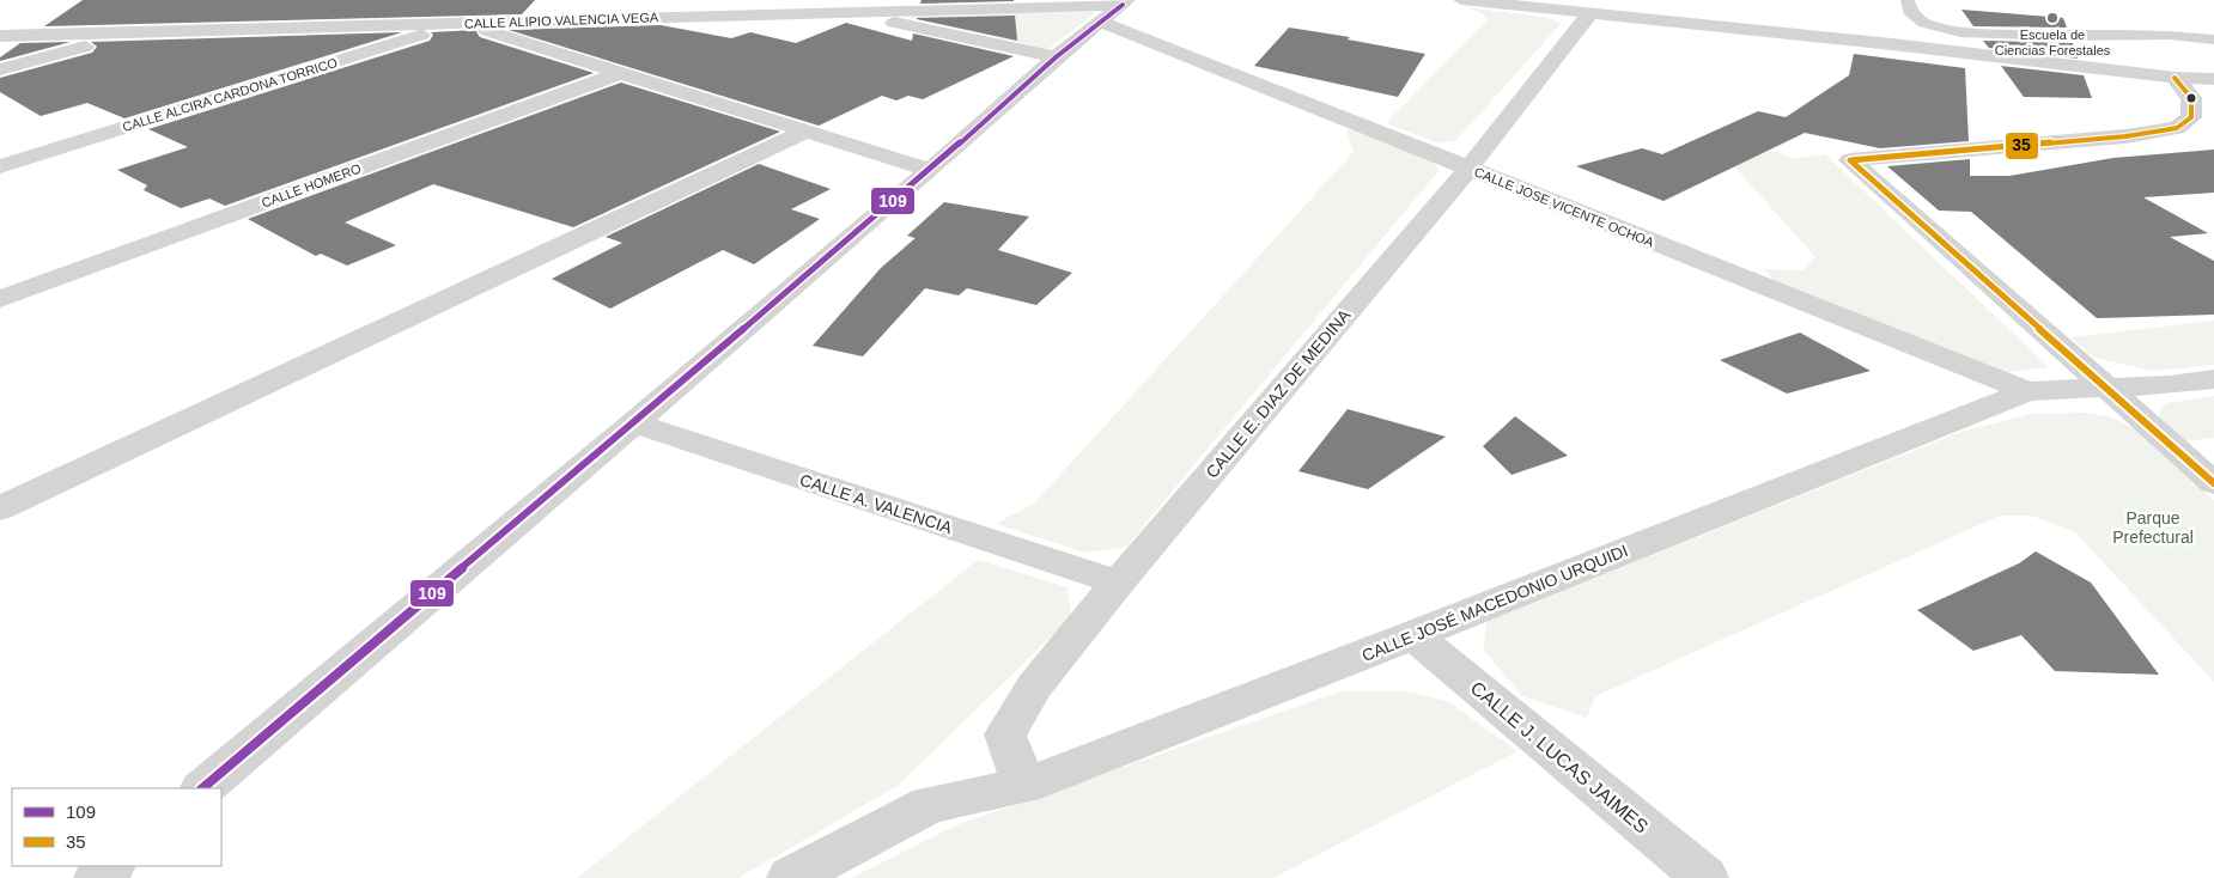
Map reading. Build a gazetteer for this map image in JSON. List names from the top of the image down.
{
  "streets": {
    "street": [
      "CALLE ALIPIO VALENCIA VEGA",
      "CALLE ALCIRA CARDONA TORRICO",
      "CALLE HOMERO",
      "CALLE JOSE VICENTE OCHOA",
      "CALLE E. DIAZ DE MEDINA",
      "CALLE A. VALENCIA",
      "CALLE JOSÉ MACEDONIO URQUIDI",
      "CALLE J. LUCAS JAIMES"
    ]
  },
  "crossings": [
    ["CALLE ALIPIO VALENCIA VEGA", "CALLE ALCIRA CARDONA TORRICO"],
    ["CALLE ALIPIO VALENCIA VEGA", "CALLE JOSE VICENTE OCHOA"],
    ["CALLE JOSE VICENTE OCHOA", "CALLE E. DIAZ DE MEDINA"],
    ["CALLE JOSE VICENTE OCHOA", "CALLE JOSÉ MACEDONIO URQUIDI"],
    ["CALLE E. DIAZ DE MEDINA", "CALLE A. VALENCIA"],
    ["CALLE E. DIAZ DE MEDINA", "CALLE JOSÉ MACEDONIO URQUIDI"],
    ["CALLE JOSÉ MACEDONIO URQUIDI", "CALLE J. LUCAS JAIMES"]
  ],
  "parks": ["Parque Prefectural"],
  "places": ["Escuela de Ciencias Forestales"],
  "lines": ["transit line 109", "transit line 35"],
  "legend": ["109", "35"]
}
